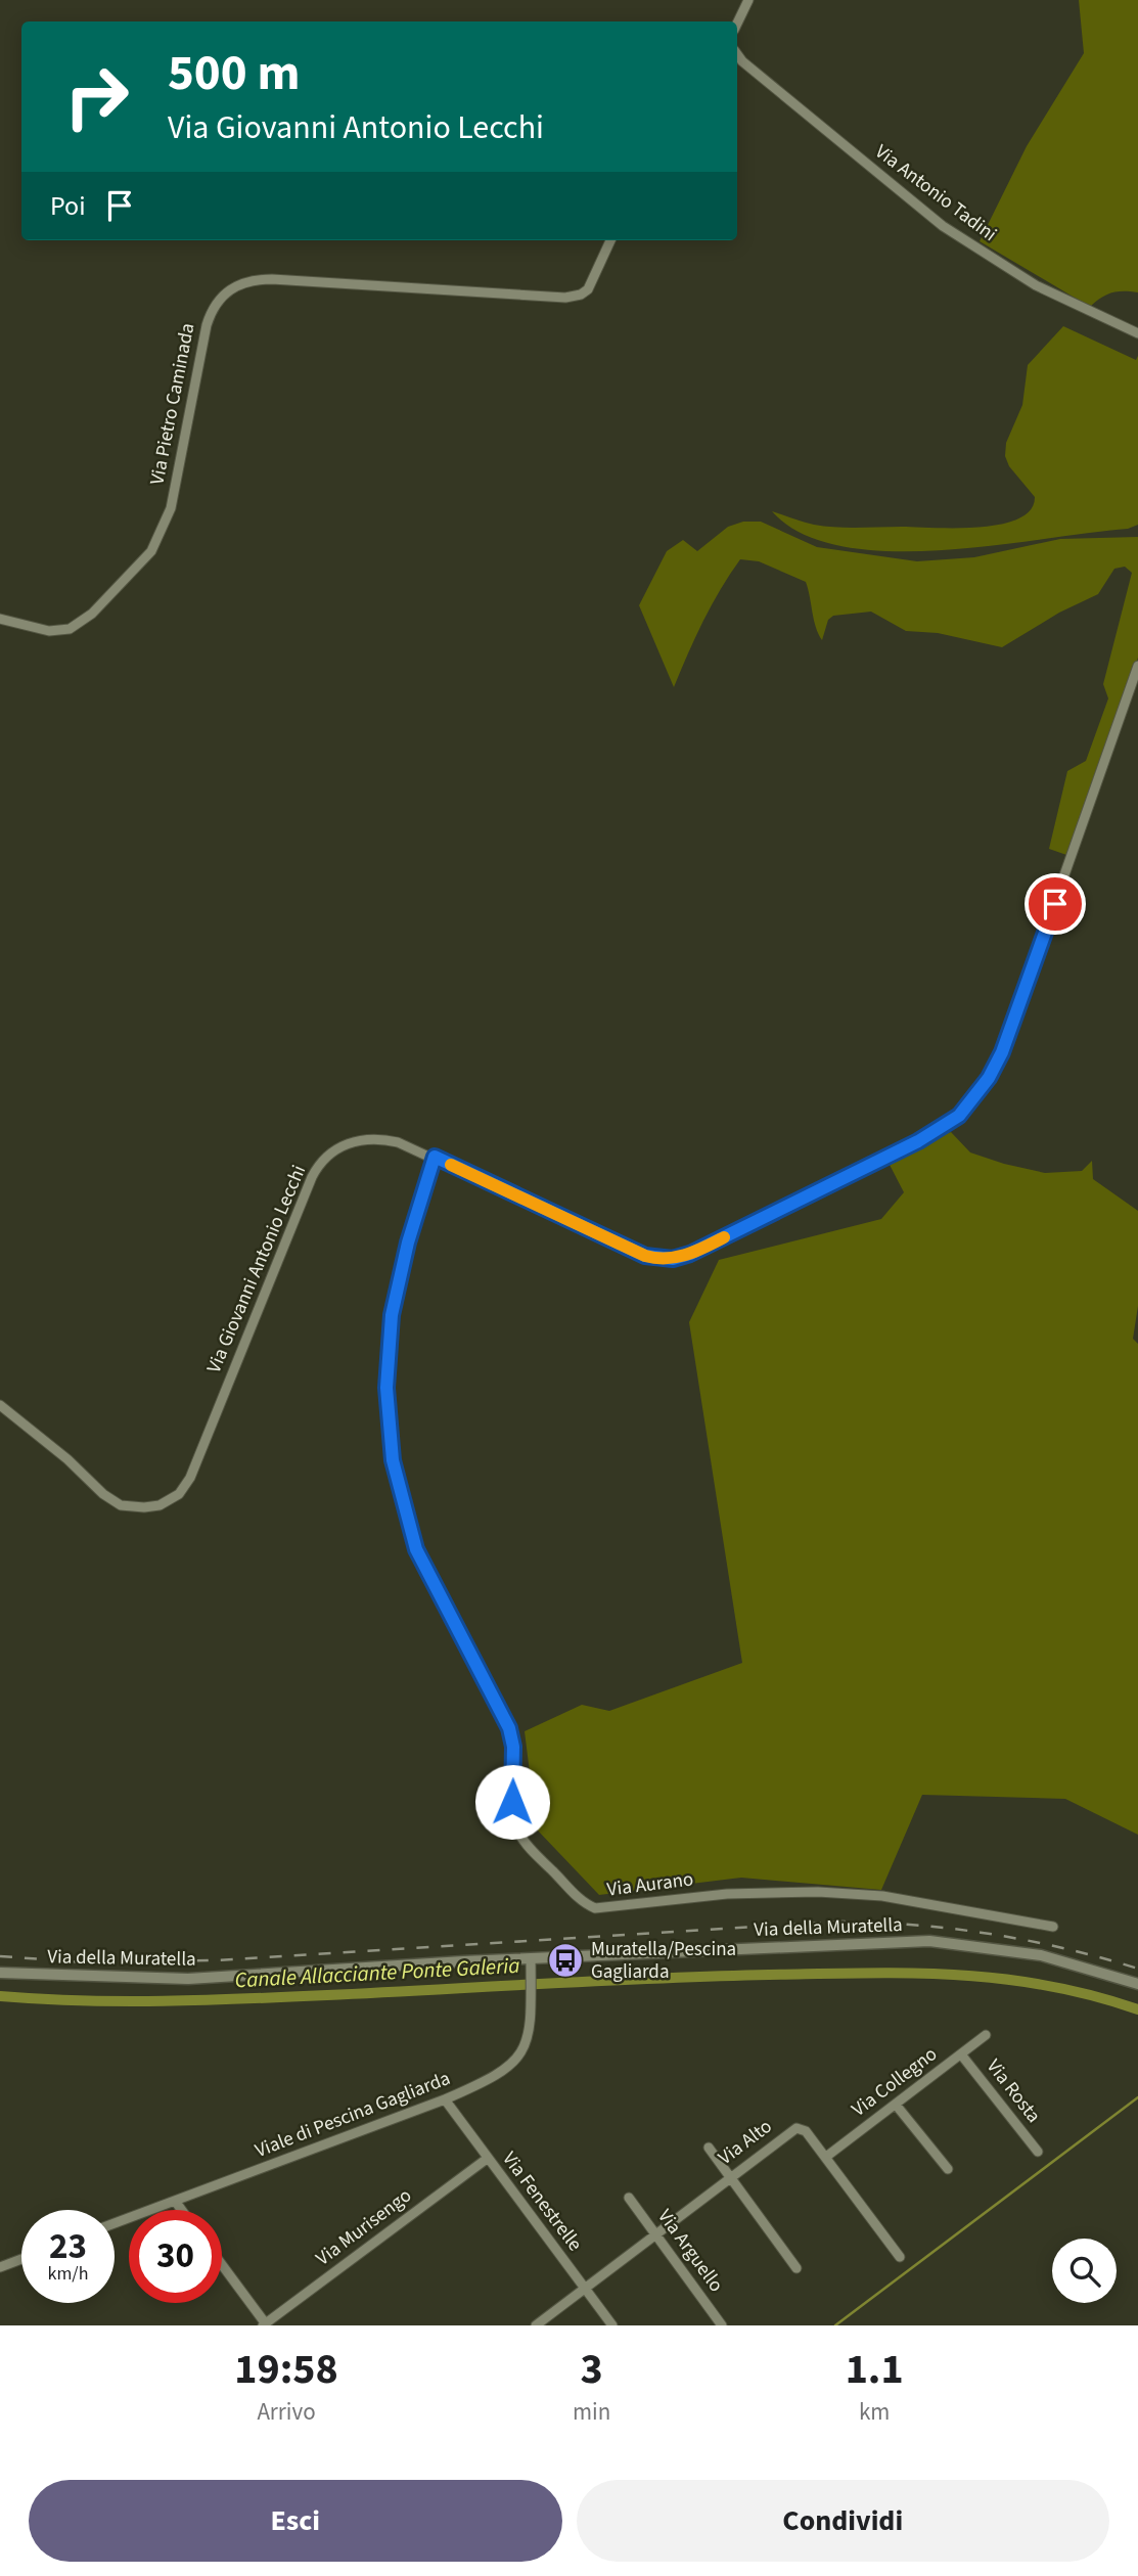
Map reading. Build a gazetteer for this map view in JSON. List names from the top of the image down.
{
  "streets": {
    "street": [
      "Via Antonio Tadini",
      "Via Pietro Caminada",
      "Via Giovanni Antonio Lecchi",
      "Via Aurano",
      "Via della Muratella",
      "Via Collegno",
      "Via Rosta",
      "Viale di Pescina Gagliarda",
      "Via Alto",
      "Via Fenestrelle",
      "Via Murisengo",
      "Via Arguello"
    ]
  },
  "crossings": [
    ["Via Giovanni Antonio Lecchi", "Via Aurano"],
    ["Via della Muratella", "Viale di Pescina Gagliarda"],
    ["Via Collegno", "Via Rosta"],
    ["Via Collegno", "Via Alto"],
    ["Viale di Pescina Gagliarda", "Via Fenestrelle"],
    ["Via Alto", "Via Fenestrelle"],
    ["Via Alto", "Via Arguello"],
    ["Via Fenestrelle", "Via Murisengo"]
  ],
  "water": ["Canale Allacciante Ponte Galeria"],
  "places": {
    "bus stop": ["Muratella/Pescina Gagliarda"]
  },
  "page": {
    "turn": ["500 m", "Via Giovanni Antonio Lecchi"],
    "then": "Poi",
    "speed": "23 km/h",
    "limit": "30",
    "eta": [
      "19:58",
      "Arrivo",
      "3",
      "min",
      "1.1",
      "km"
    ],
    "buttons": ["Esci", "Condividi"]
  }
}
